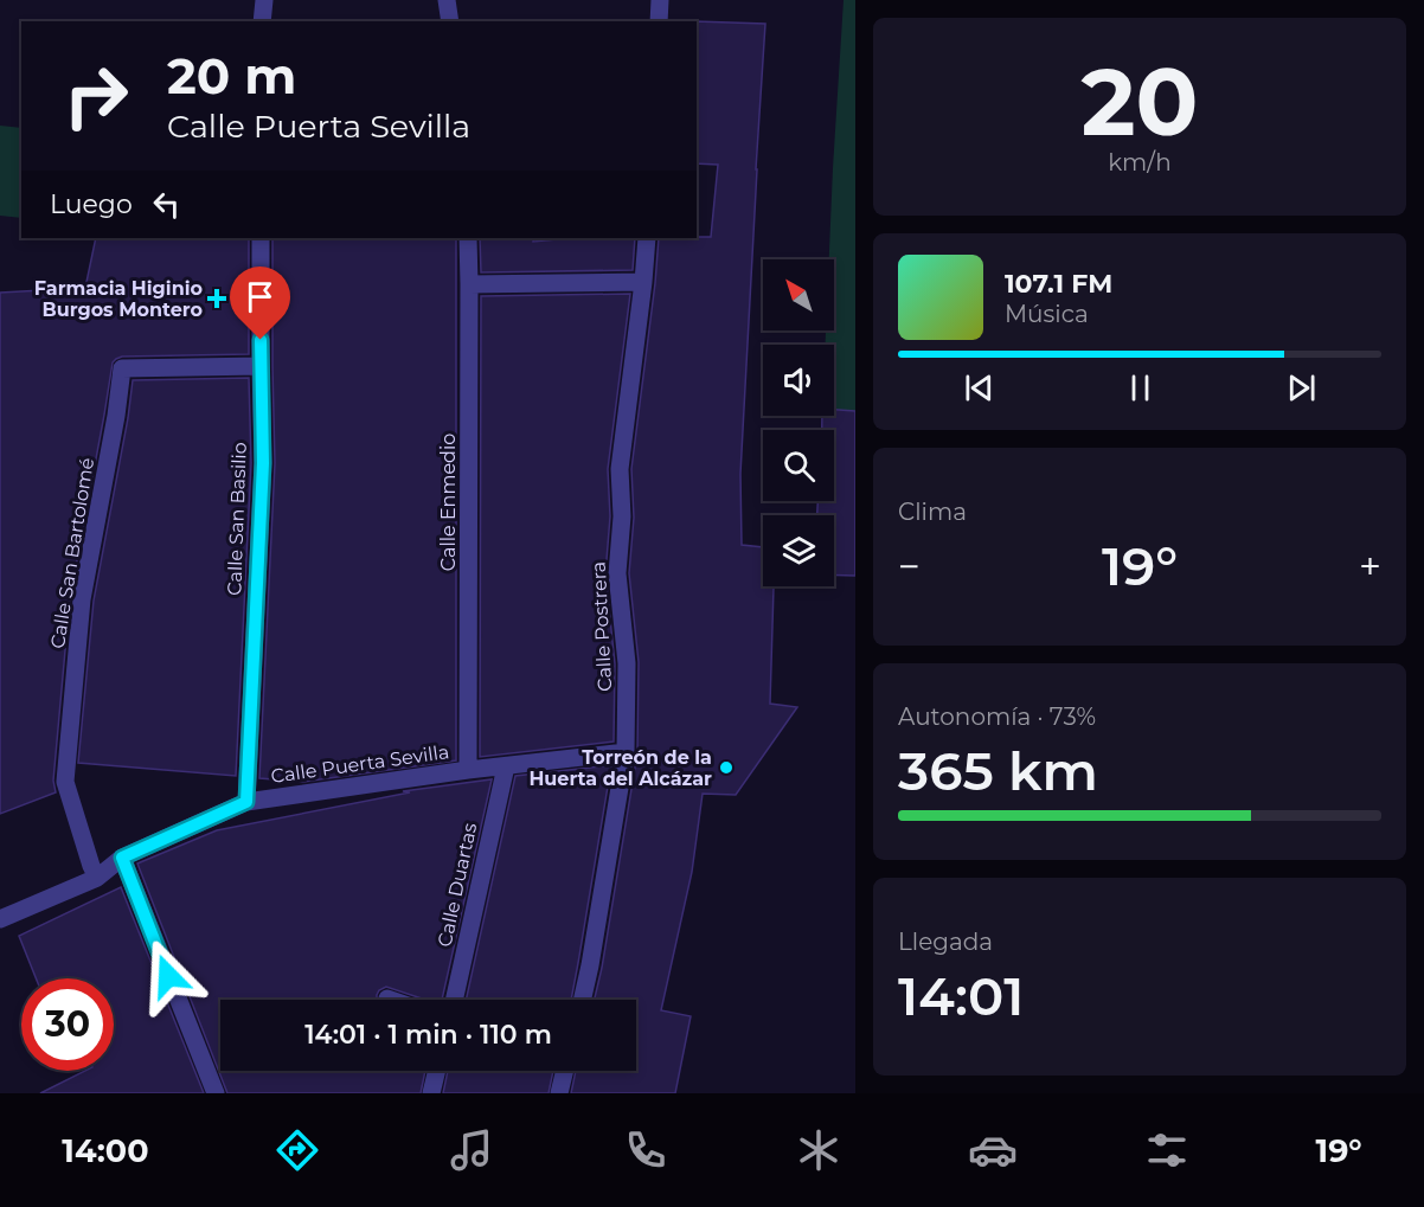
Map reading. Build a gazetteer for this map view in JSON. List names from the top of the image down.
{
  "streets": {
    "street": [
      "Calle Enmedio",
      "Calle San Basilio",
      "Calle San Bartolomé",
      "Calle Postrera",
      "Calle Puerta Sevilla",
      "Calle Duartas"
    ]
  },
  "crossings": [
    ["Calle Enmedio", "Calle Puerta Sevilla"],
    ["Calle San Basilio", "Calle San Bartolomé"],
    ["Calle San Basilio", "Calle Puerta Sevilla"],
    ["Calle San Bartolomé", "Calle Puerta Sevilla"],
    ["Calle Postrera", "Calle Puerta Sevilla"],
    ["Calle Puerta Sevilla", "Calle Duartas"]
  ],
  "places": {
    "health": ["Farmacia Higinio Burgos Montero"],
    "other": ["Torreón de la Huerta del Alcázar"]
  },
  "north": "top left",
  "page": {
    "tile": [
      ["20", "km/h"],
      "Clima",
      ["Autonomía · 73%", "365 km"],
      ["Llegada", "14:01"]
    ],
    "turn": ["20 m", "Calle Puerta Sevilla"],
    "then": "Luego",
    "song": ["107.1 FM", "Música"],
    "heat": ["−", "19°", "+"],
    "limit": "30",
    "trip": "14:01 · 1 min · 110 m",
    "tabs": ["14:00", "19°"]
  }
}
